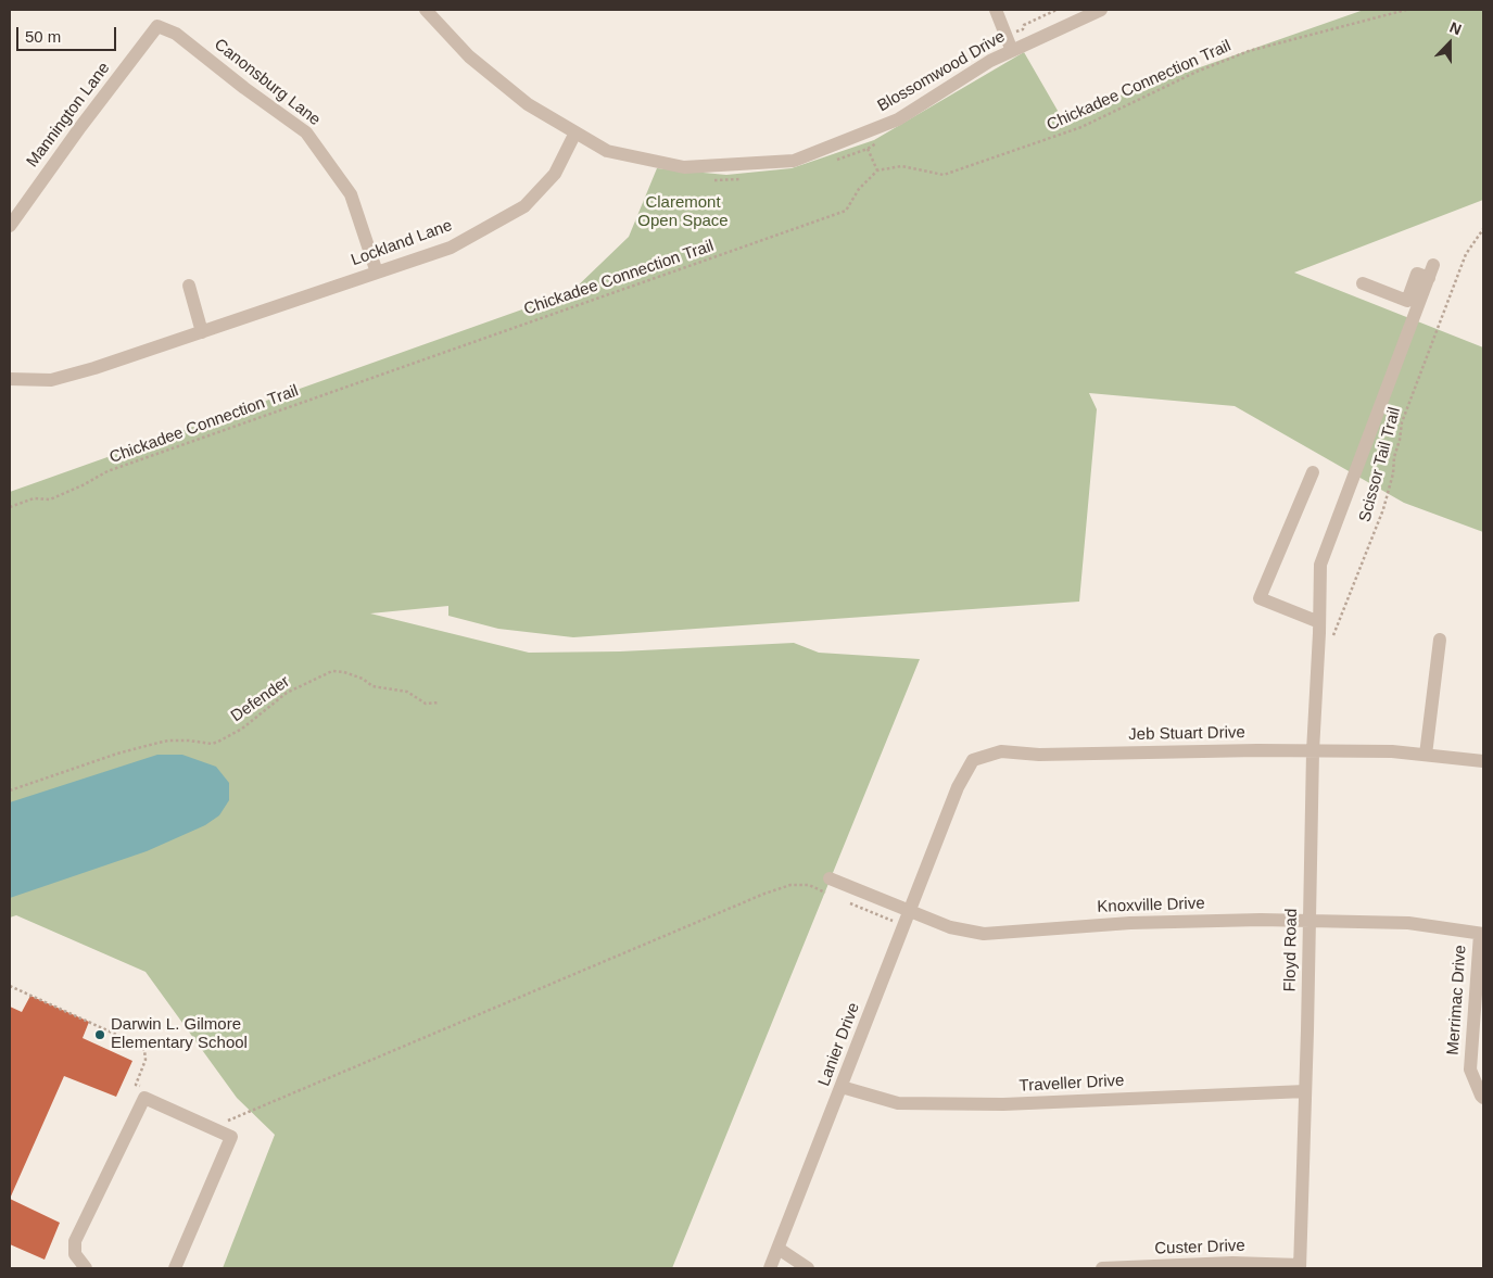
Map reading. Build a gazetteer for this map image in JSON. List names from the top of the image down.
{
  "streets": {
    "street": [
      "Blossomwood Drive",
      "Canonsburg Lane",
      "Mannington Lane",
      "Lockland Lane",
      "Jeb Stuart Drive",
      "Knoxville Drive",
      "Floyd Road",
      "Merrimac Drive",
      "Lanier Drive",
      "Traveller Drive",
      "Custer Drive"
    ],
    "path": ["Chickadee Connection Trail", "Scissor Tail Trail", "Defender"]
  },
  "crossings": [
    ["Blossomwood Drive", "Lockland Lane"],
    ["Canonsburg Lane", "Mannington Lane"],
    ["Canonsburg Lane", "Lockland Lane"],
    ["Jeb Stuart Drive", "Floyd Road"],
    ["Jeb Stuart Drive", "Lanier Drive"],
    ["Knoxville Drive", "Floyd Road"],
    ["Knoxville Drive", "Merrimac Drive"],
    ["Knoxville Drive", "Lanier Drive"],
    ["Floyd Road", "Traveller Drive"],
    ["Floyd Road", "Custer Drive"],
    ["Lanier Drive", "Traveller Drive"]
  ],
  "parks": ["Claremont Open Space"],
  "places": ["Darwin L. Gilmore Elementary School"],
  "scale_bar": "50 m",
  "north": "top"
}
